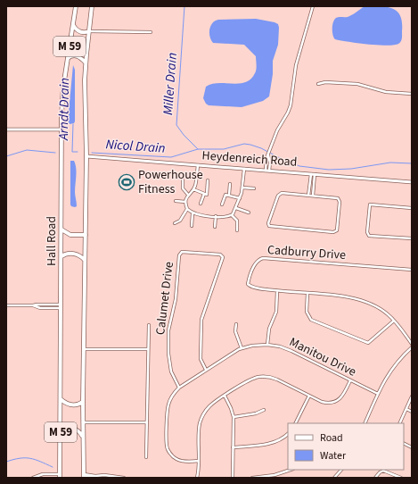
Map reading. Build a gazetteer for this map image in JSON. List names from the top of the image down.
{
  "streets": {
    "highway": ["M 59", "Hall Road"],
    "street": [
      "Heydenreich Road",
      "Cadburry Drive",
      "Calumet Drive",
      "Manitou Drive"
    ]
  },
  "crossings": [
    ["M 59", "Heydenreich Road"],
    ["Calumet Drive", "Manitou Drive"]
  ],
  "water": ["Miller Drain", "Arndt Drain", "Nicol Drain"],
  "places": {
    "sports": ["Powerhouse Fitness"]
  },
  "legend": ["Road", "Water"]
}
